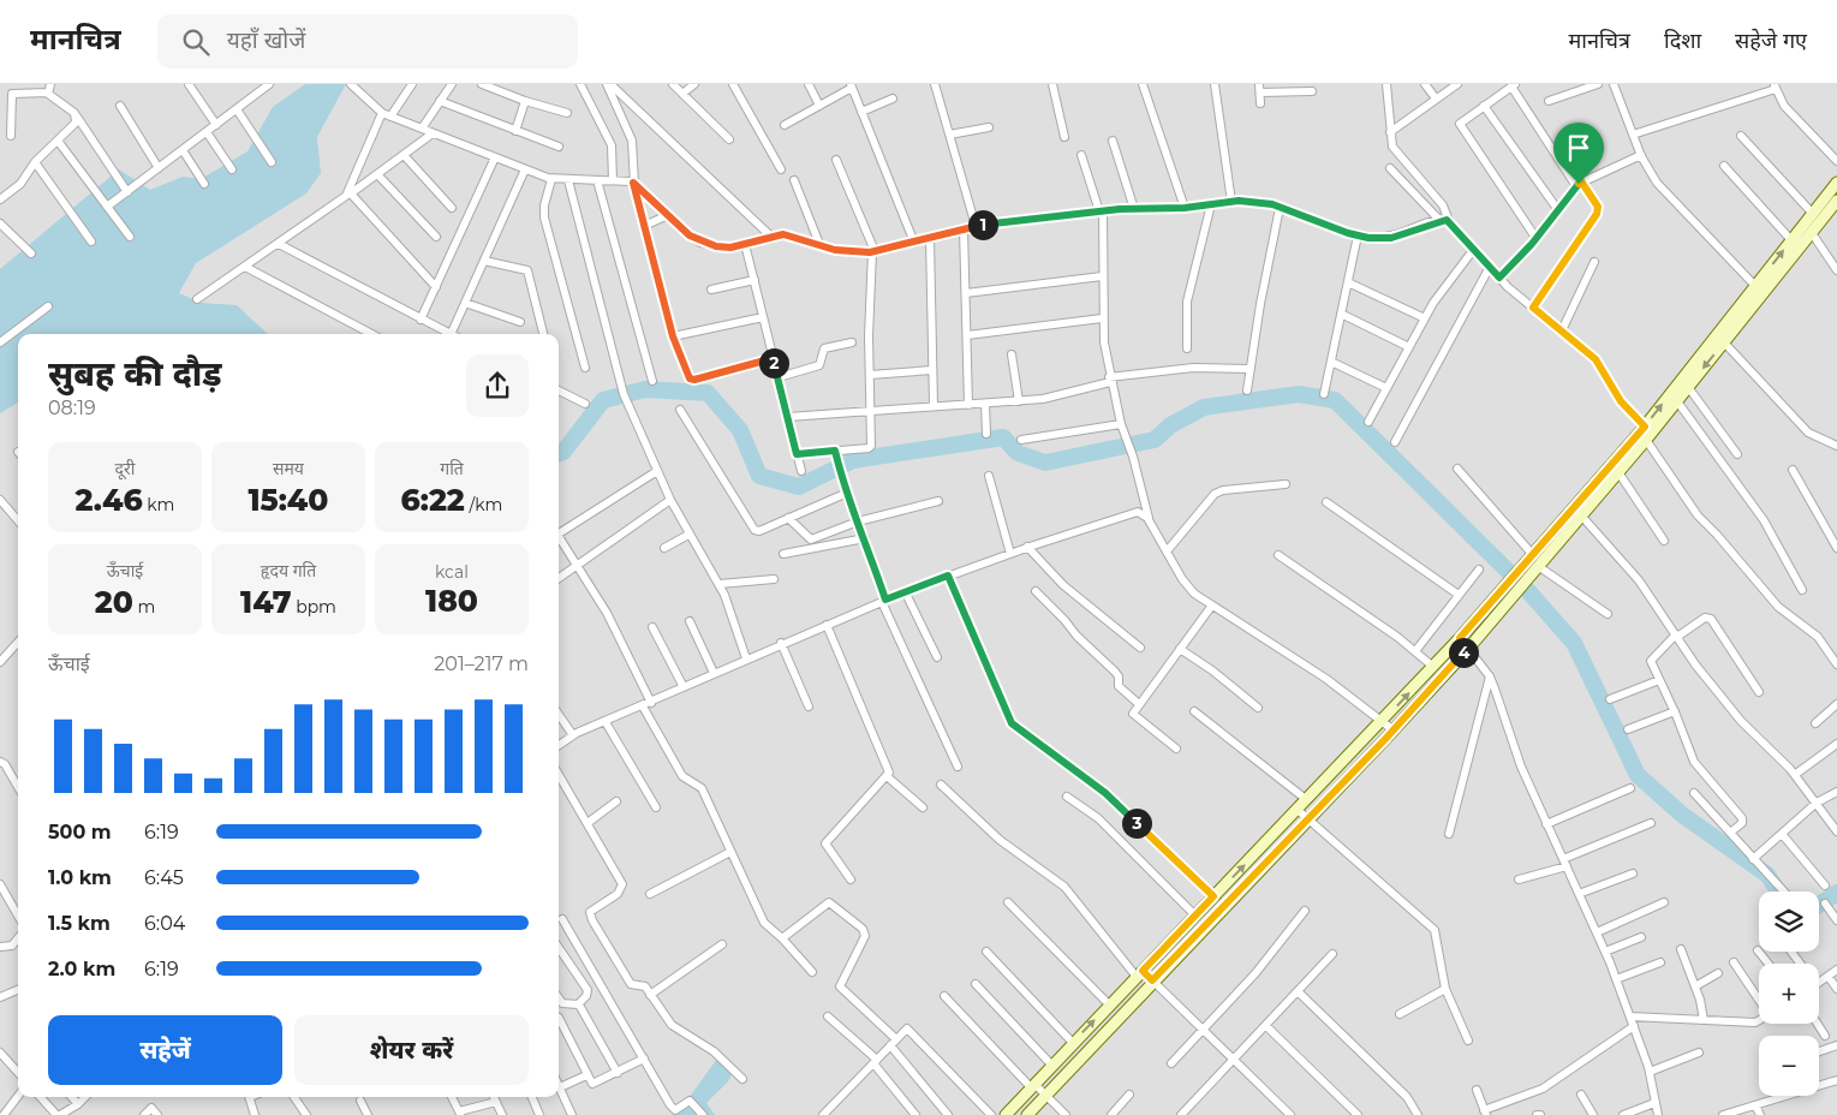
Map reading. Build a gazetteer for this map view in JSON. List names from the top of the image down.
{
  "page": {
    "header": "मानचित्र",
    "search": "यहाँ खोजें",
    "nav": ["मानचित्र", "दिशा", "सहेजे गए"],
    "pins": [
      "1",
      "2",
      "4",
      "3"
    ],
    "heading": ["सुबह की दौड़", "08:19"],
    "stats": [
      ["दूरी", "2.46 km"],
      ["समय", "15:40"],
      ["गति", "6:22 /km"],
      ["ऊँचाई", "20 m"],
      ["हृदय गति", "147 bpm"],
      ["kcal", "180"]
    ],
    "chart": ["ऊँचाई", "201–217 m"],
    "list": [
      {
        "name": "500 m",
        "note": "6:19"
      },
      {
        "name": "1.0 km",
        "note": "6:45"
      },
      {
        "name": "1.5 km",
        "note": "6:04"
      },
      {
        "name": "2.0 km",
        "note": "6:19"
      }
    ],
    "map_buttons": ["+", "−"],
    "buttons": ["सहेजें", "शेयर करें"]
  }
}
